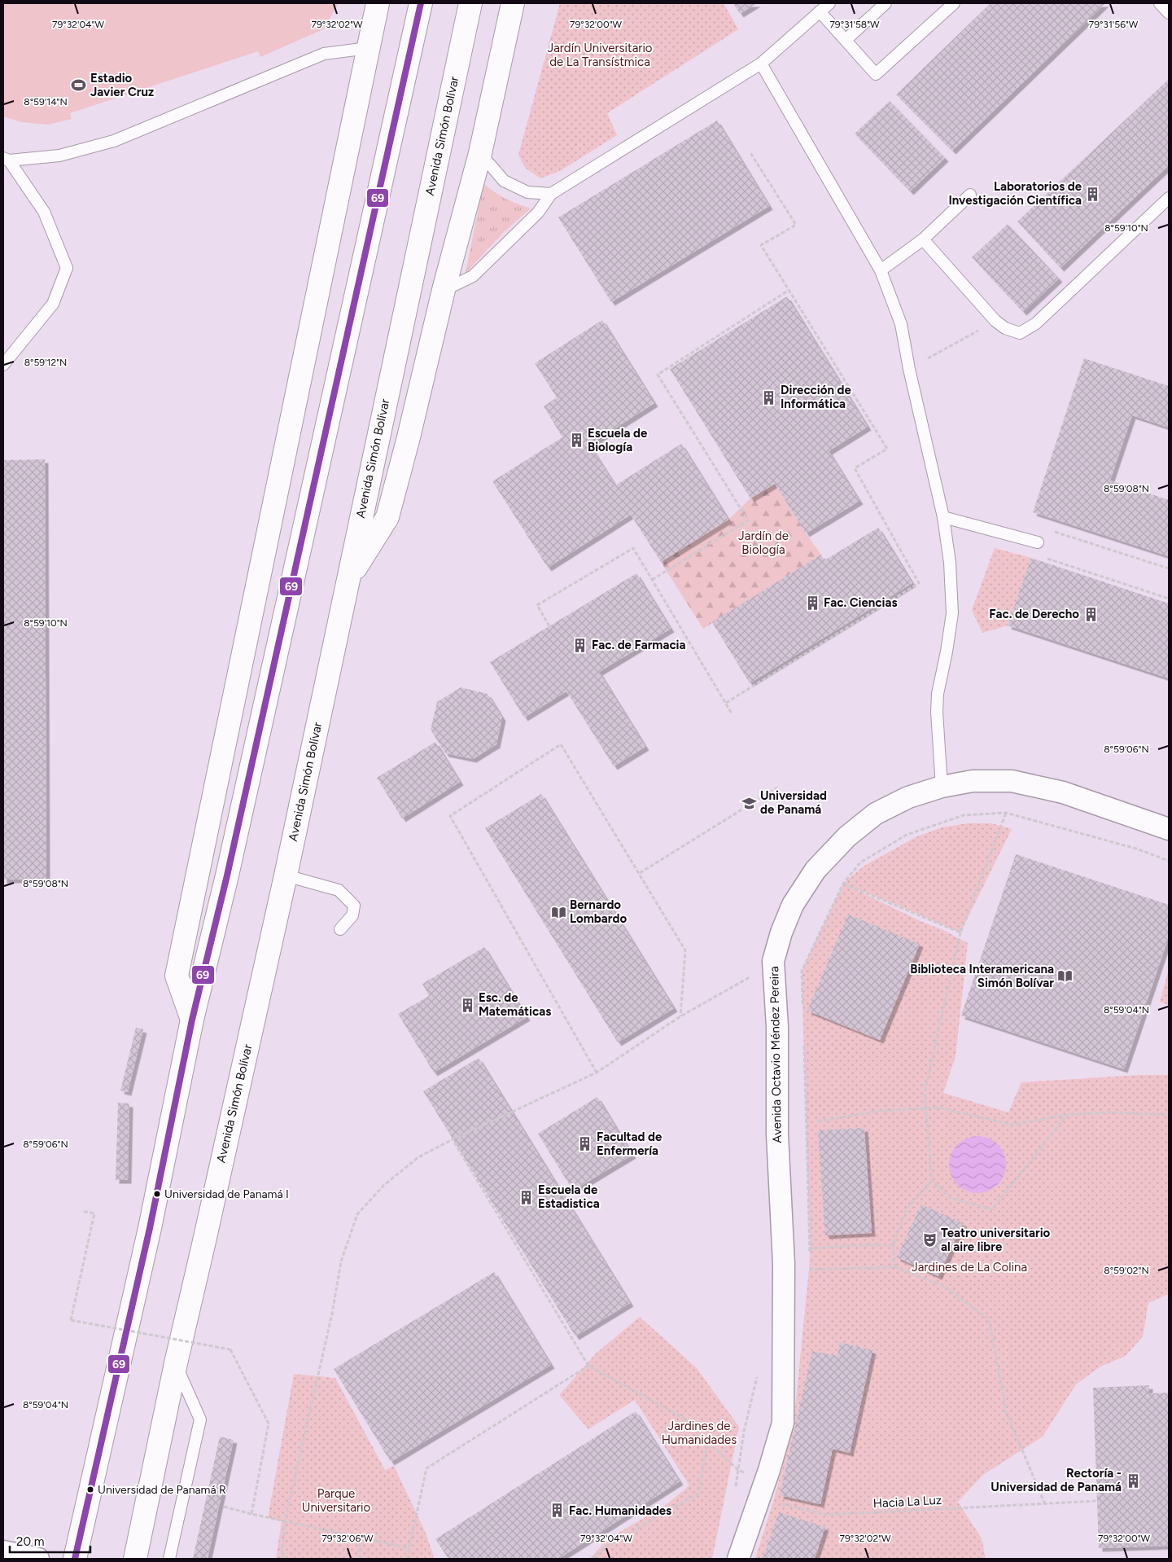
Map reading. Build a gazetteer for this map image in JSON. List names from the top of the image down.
{
  "streets": {
    "main road": ["Avenida Simón Bolívar"],
    "street": ["Avenida Octavio Méndez Pereira"],
    "path": ["Hacia La Luz"]
  },
  "crossings": [
    ["Avenida Octavio Méndez Pereira", "Hacia La Luz"]
  ],
  "parks": [
    "Jardín Universitario de La Transístmica",
    "Jardín de Biología",
    "Jardines de La Colina",
    "Jardines de Humanidades",
    "Parque Universitario"
  ],
  "places": {
    "sports": ["Estadio Javier Cruz"],
    "building": [
      "Laboratorios de Investigación Científica",
      "Dirección de Informática",
      "Escuela de Biología",
      "Fac. Ciencias",
      "Fac. de Derecho",
      "Fac. de Farmacia",
      "Esc. de Matemáticas",
      "Facultad de Enfermería",
      "Escuela de Estadistica",
      "Rectoría - Universidad de Panamá",
      "Fac. Humanidades"
    ],
    "school or university": ["Universidad de Panamá"],
    "library": ["Bernardo Lombardo", "Biblioteca Interamericana Simón Bolívar"],
    "other": ["Universidad de Panamá I", "Universidad de Panamá R"],
    "theatre": ["Teatro universitario al aire libre"]
  },
  "lines": ["transit line 69"],
  "scale_bar": "20 m",
  "coordinates": [
    "79°32'04\"W",
    "79°32'02\"W",
    "79°32'00\"W",
    "79°31'56\"W",
    "79°31'58\"W",
    "8°59'14\"N",
    "8°59'10\"N",
    "8°59'12\"N",
    "8°59'08\"N",
    "8°59'06\"N",
    "8°59'04\"N",
    "8°59'02\"N",
    "79°32'06\"W"
  ]
}
